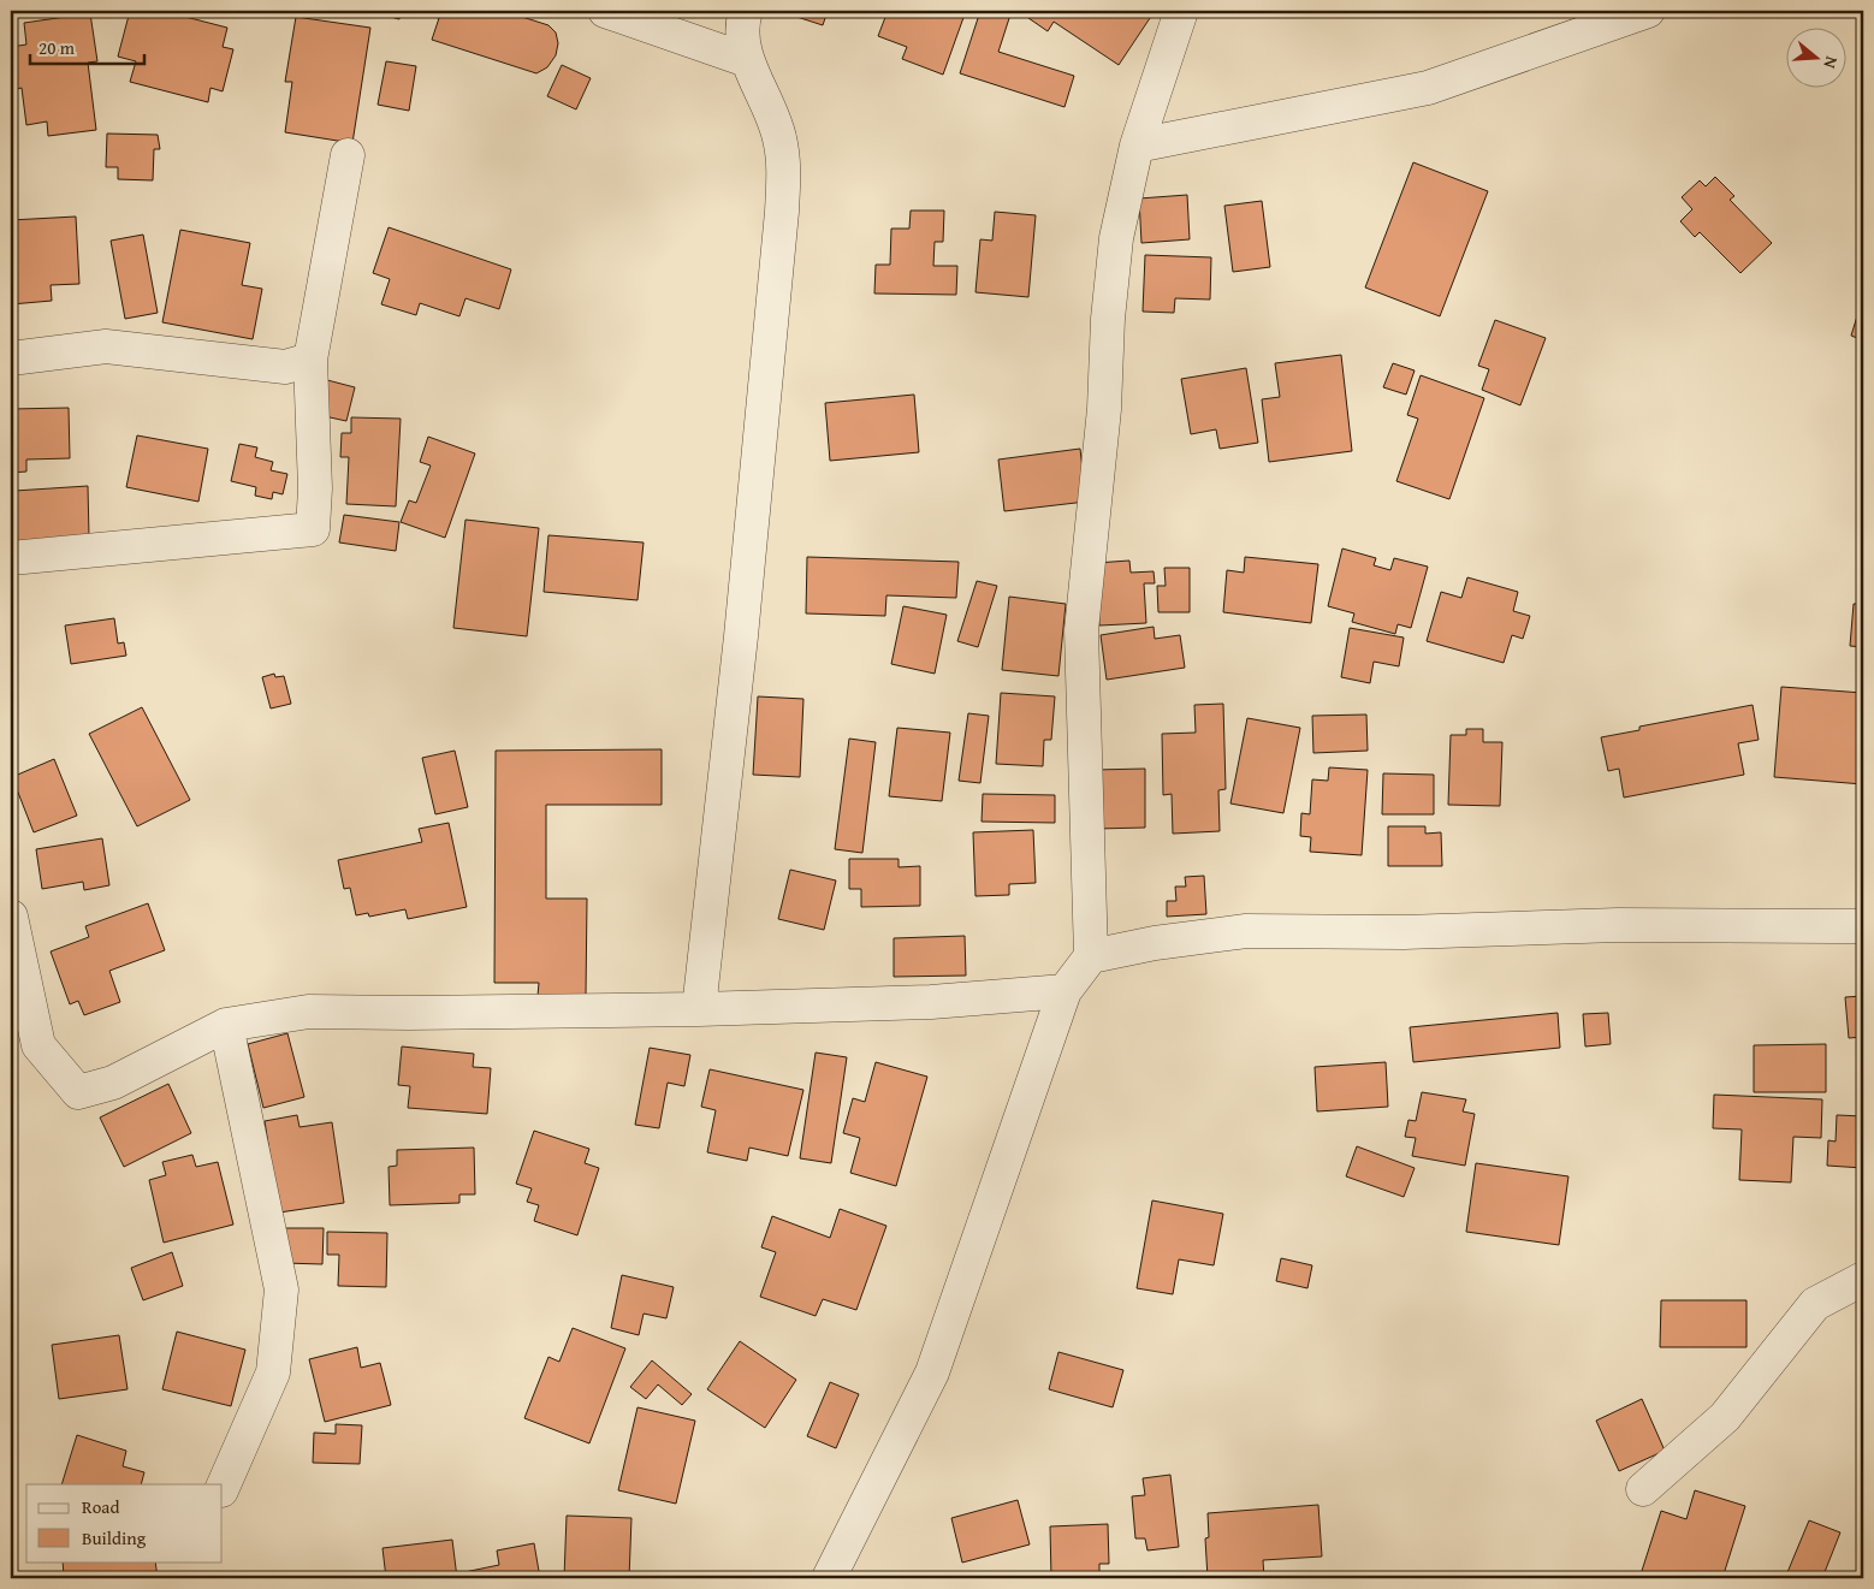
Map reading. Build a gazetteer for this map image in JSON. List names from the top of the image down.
{
  "legend": ["Road", "Building"],
  "scale_bar": "20 m",
  "north": "right"
}
